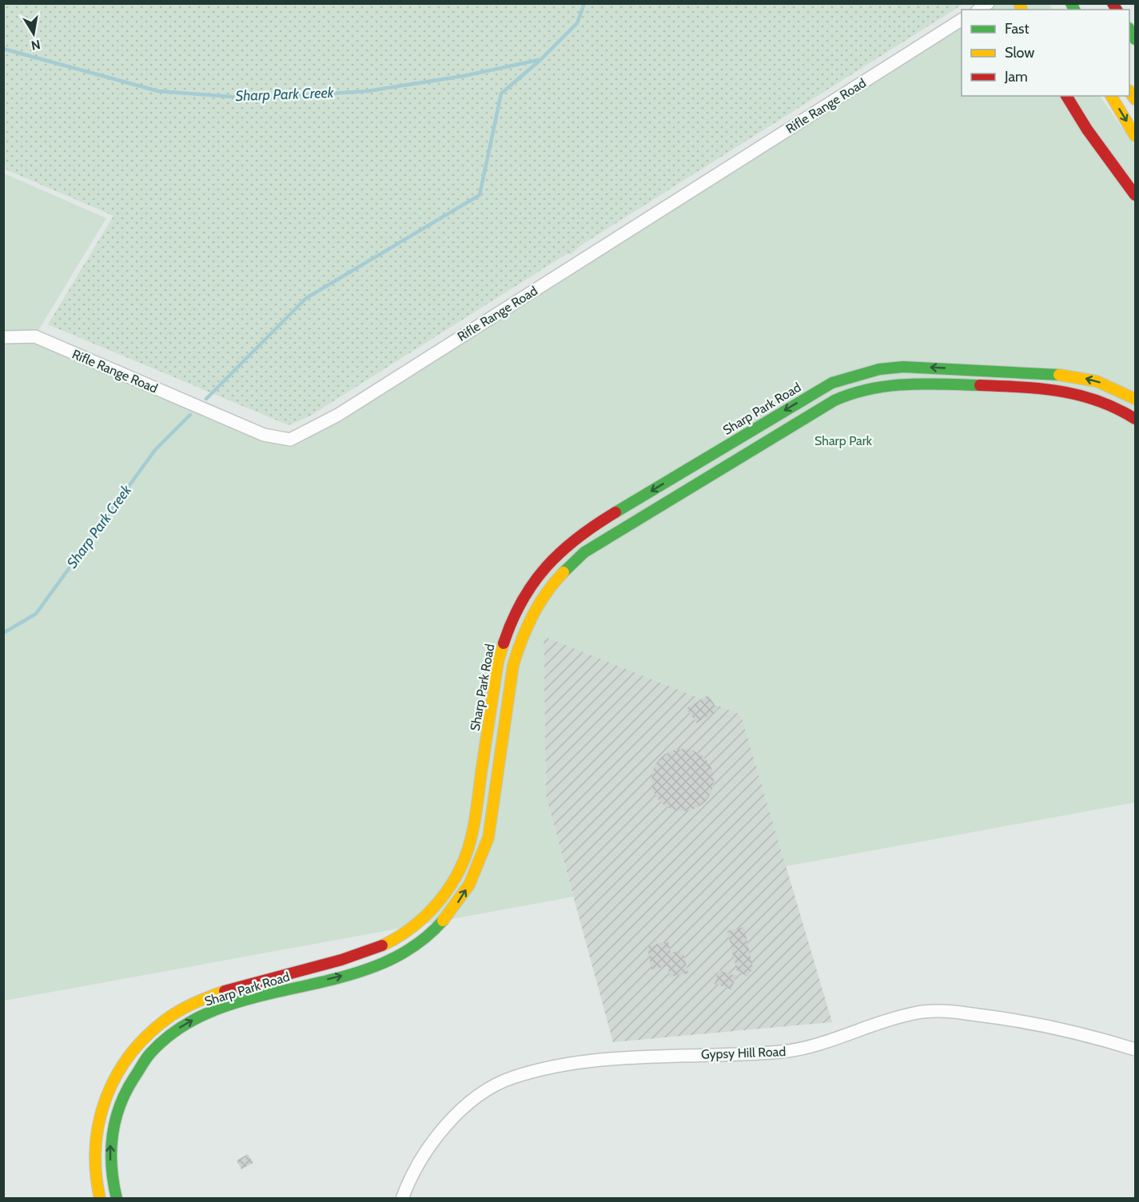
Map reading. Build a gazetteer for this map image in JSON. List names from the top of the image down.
{
  "streets": {
    "main road": ["Sharp Park Road"],
    "street": ["Rifle Range Road", "Gypsy Hill Road"]
  },
  "water": ["Sharp Park Creek"],
  "parks": ["Sharp Park"],
  "legend": ["Fast", "Slow", "Jam"],
  "north": "bottom"
}
